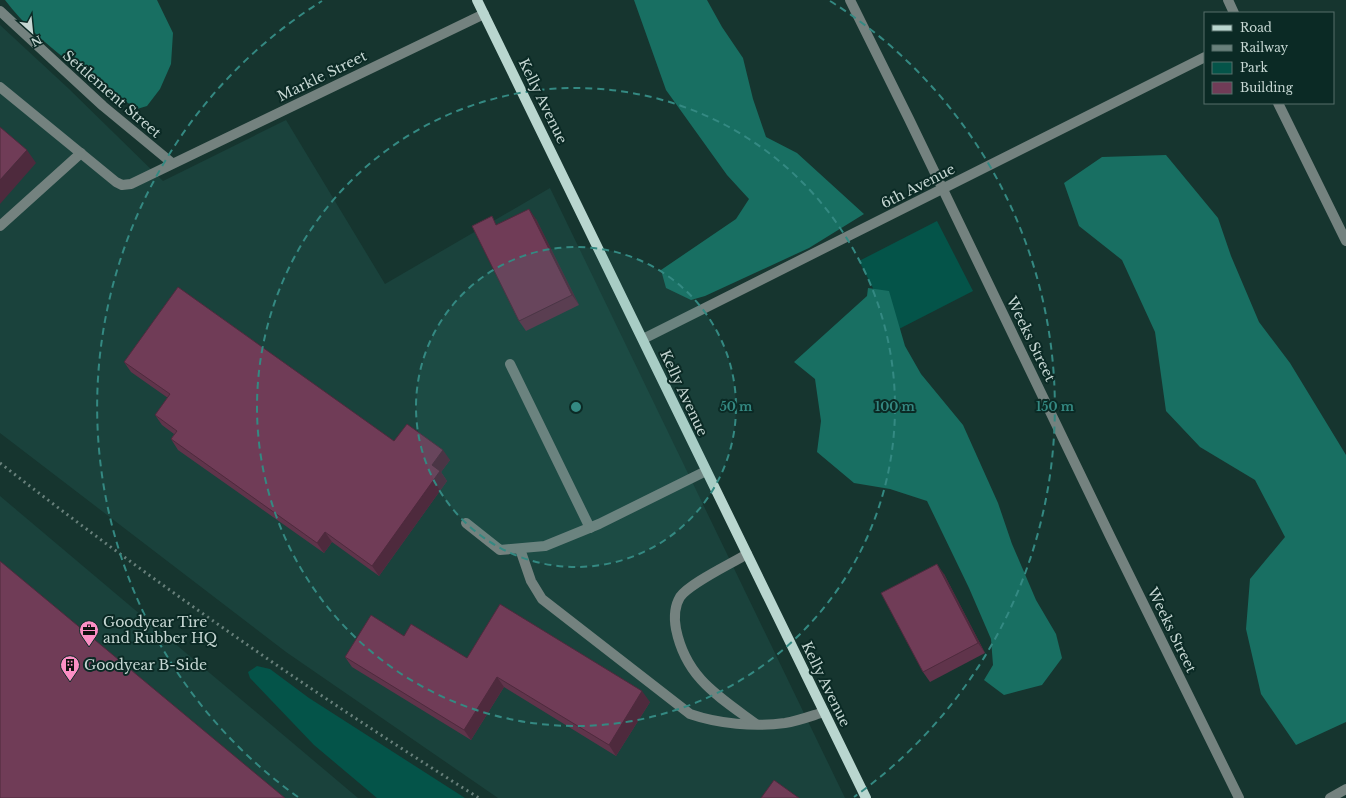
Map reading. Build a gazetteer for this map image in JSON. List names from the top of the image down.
{
  "streets": {
    "main road": ["Kelly Avenue"],
    "street": [
      "Markle Street",
      "Settlement Street",
      "6th Avenue",
      "Weeks Street"
    ]
  },
  "crossings": [
    ["Markle Street", "Settlement Street"],
    ["Markle Street", "Kelly Avenue"],
    ["Kelly Avenue", "6th Avenue"],
    ["6th Avenue", "Weeks Street"]
  ],
  "places": {
    "office": ["Goodyear Tire and Rubber HQ"],
    "building": ["Goodyear B-Side"]
  },
  "legend": [
    "Road",
    "Railway",
    "Park",
    "Building"
  ],
  "north": "bottom right",
  "rings": ["50 m", "100 m", "150 m"]
}
